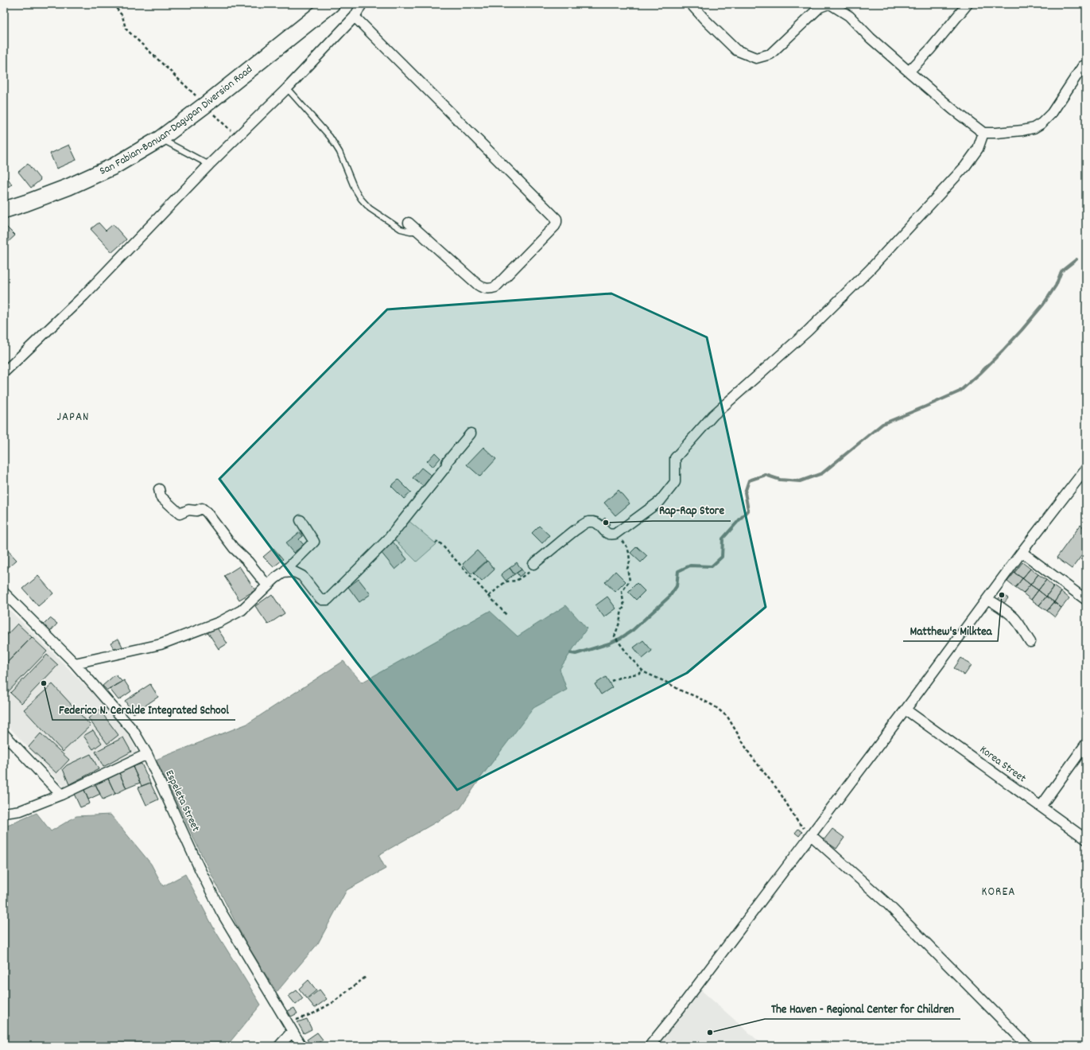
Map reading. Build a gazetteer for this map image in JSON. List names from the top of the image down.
{
  "streets": {
    "main road": ["San Fabian-Bonuan-Dagupan Diversion Road"],
    "street": ["Korea Street", "Espeleta Street"]
  },
  "districts": ["JAPAN", "KOREA"],
  "places": [
    "Rap-Rap Store",
    "Matthew's Milktea",
    "Federico N. Ceralde Integrated School",
    "The Haven - Regional Center for Children"
  ]
}
